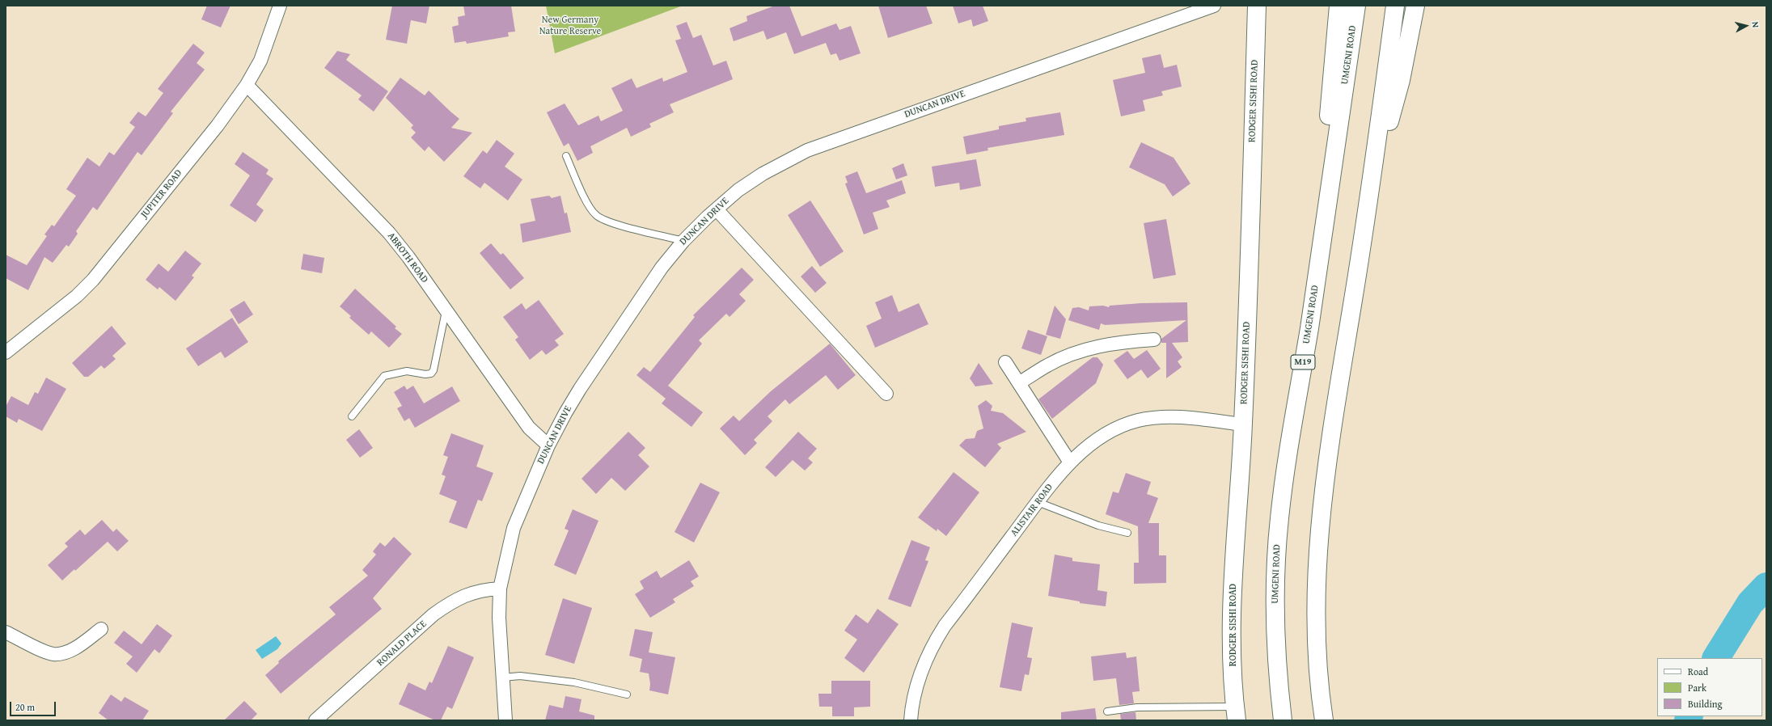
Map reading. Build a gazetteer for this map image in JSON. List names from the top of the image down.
{
  "streets": {
    "main road": ["UMGENI ROAD", "RODGER SISHI ROAD", "M19"],
    "street": [
      "DUNCAN DRIVE",
      "JUPITER ROAD",
      "ABROTH ROAD",
      "ALISTAIR ROAD",
      "RONALD PLACE"
    ]
  },
  "crossings": [
    ["RODGER SISHI ROAD", "ALISTAIR ROAD"],
    ["DUNCAN DRIVE", "ABROTH ROAD"],
    ["DUNCAN DRIVE", "RONALD PLACE"],
    ["JUPITER ROAD", "ABROTH ROAD"]
  ],
  "parks": ["New Germany Nature Reserve"],
  "legend": ["Road", "Park", "Building"],
  "scale_bar": "20 m",
  "north": "right"
}
